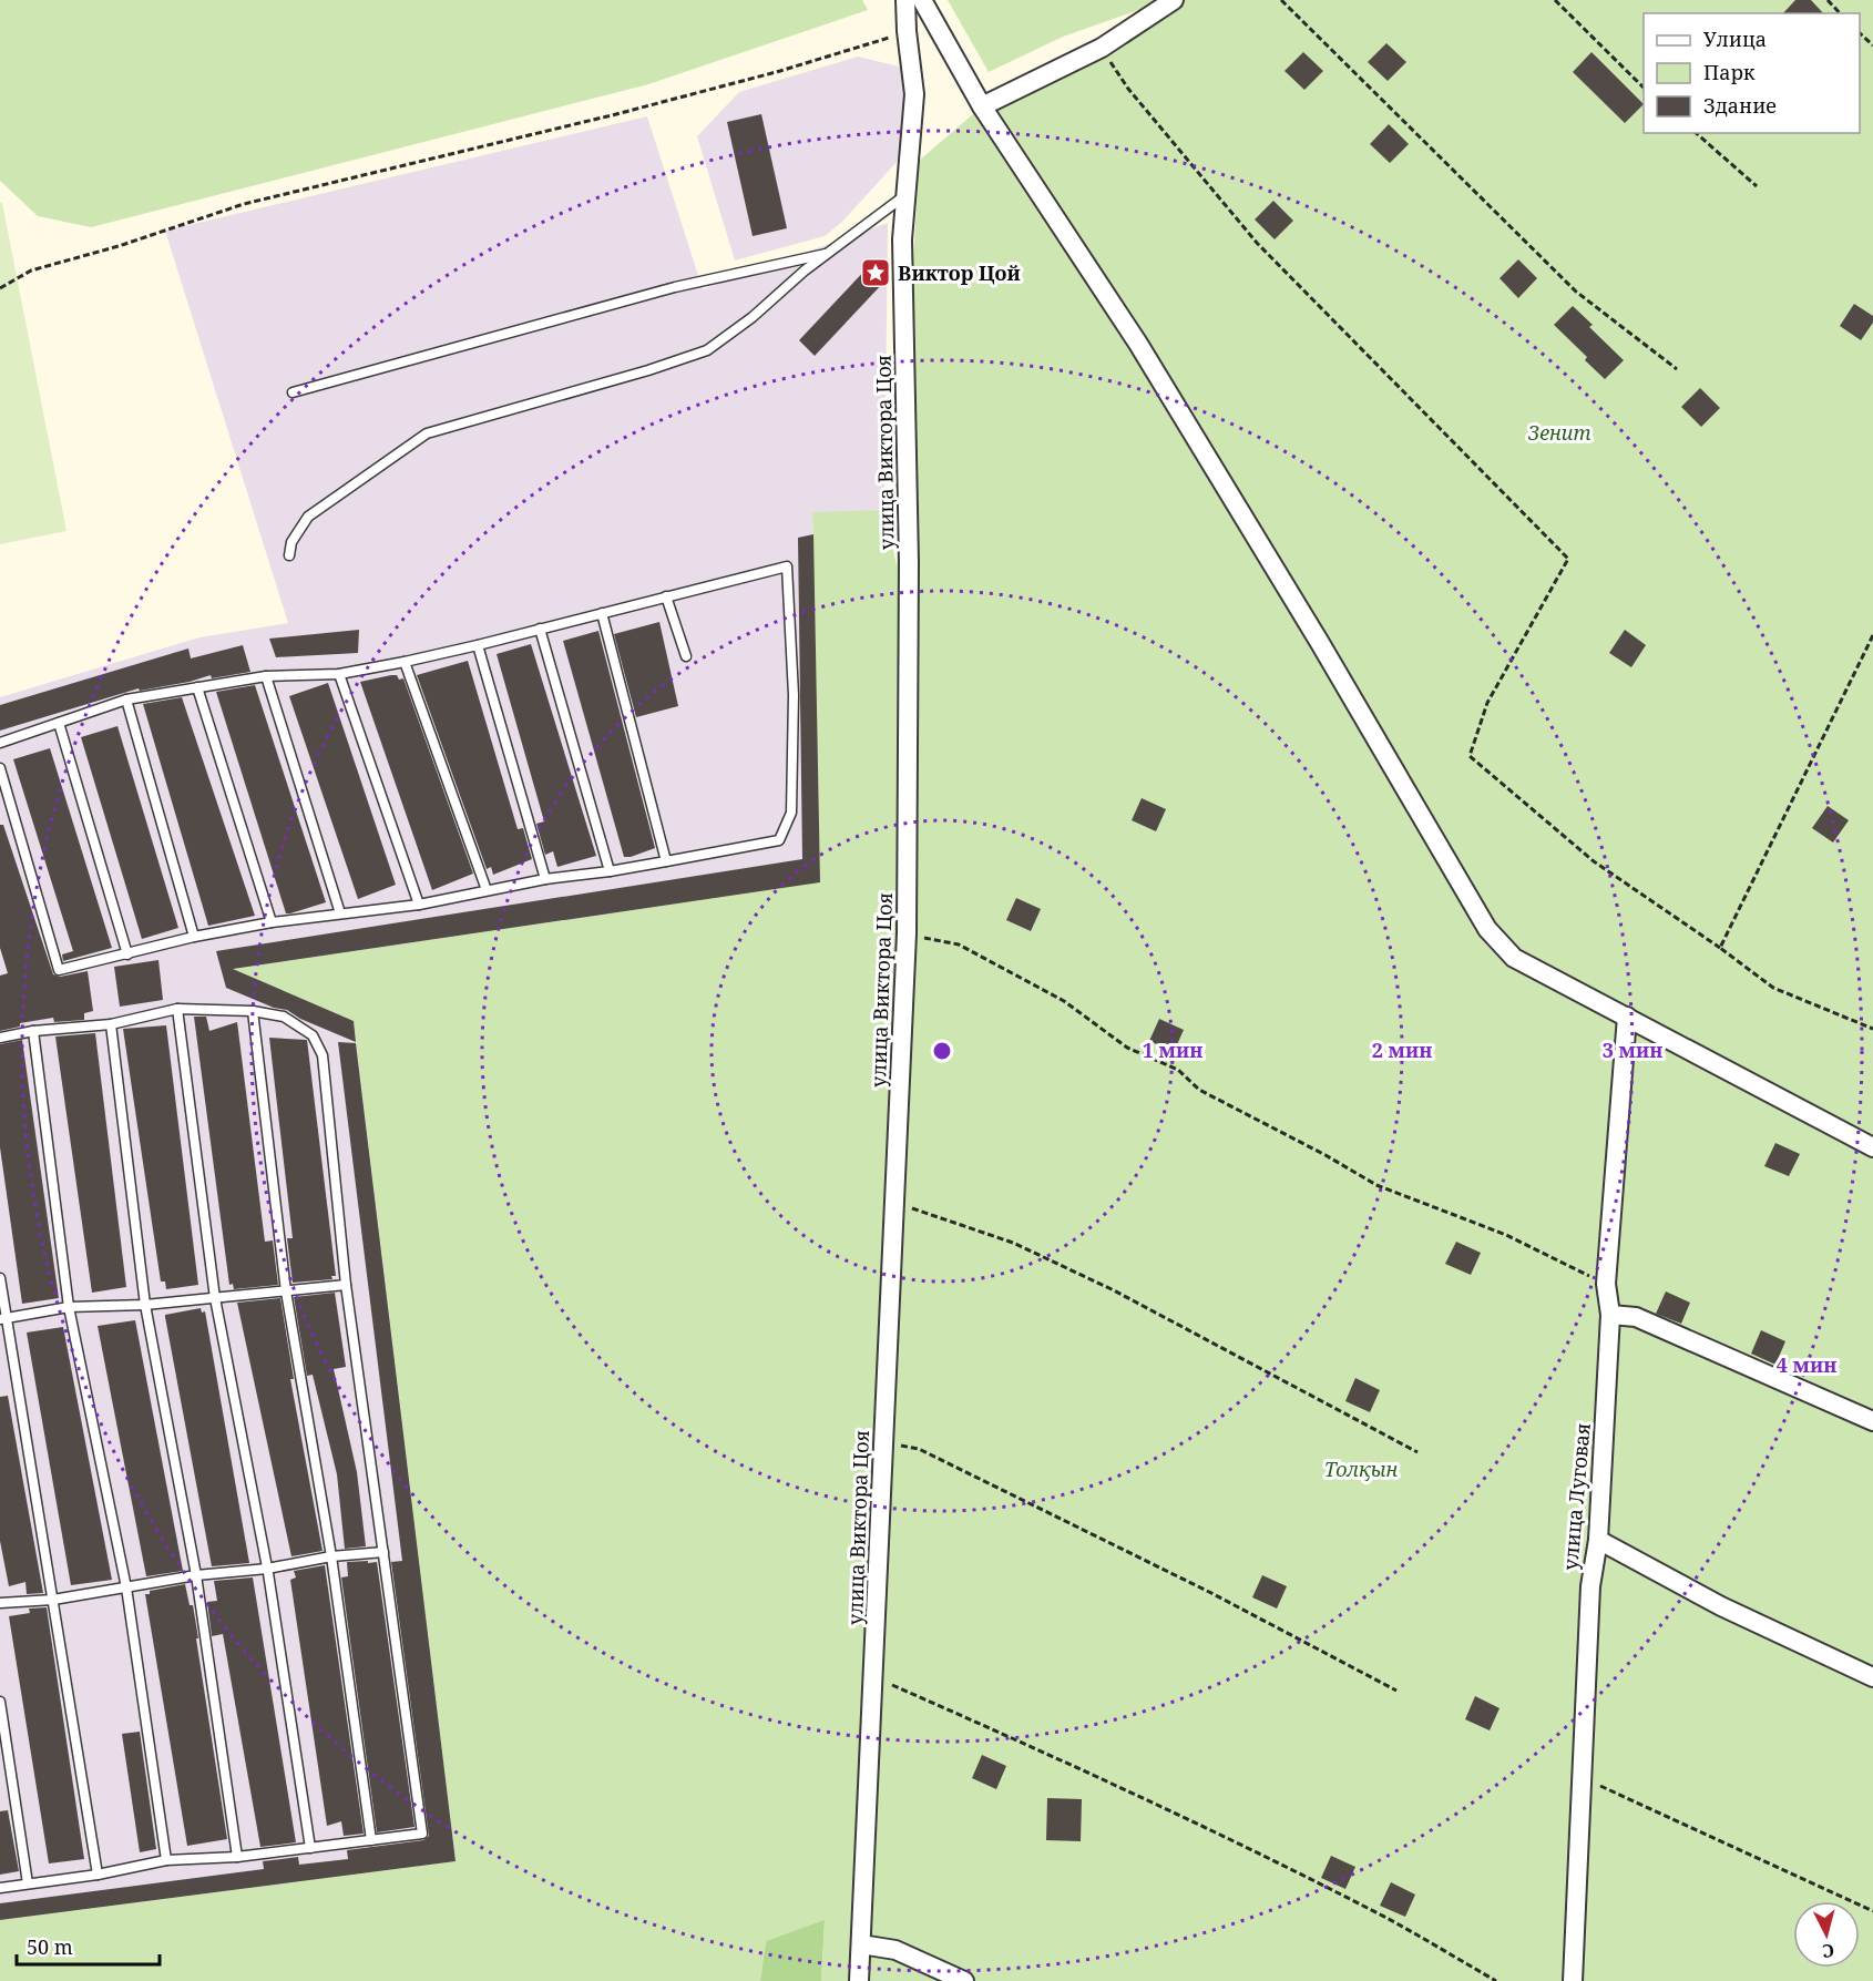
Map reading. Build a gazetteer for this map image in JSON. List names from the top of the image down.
{
  "streets": {
    "street": ["улица Виктора Цоя", "улица Луговая"]
  },
  "parks": ["Зенит", "Толқын"],
  "places": {
    "place": ["Виктор Цой"]
  },
  "legend": ["Улица", "Парк", "Здание"],
  "scale_bar": "50 m",
  "north": "bottom",
  "rings": [
    "1 мин",
    "2 мин",
    "3 мин",
    "4 мин"
  ]
}
